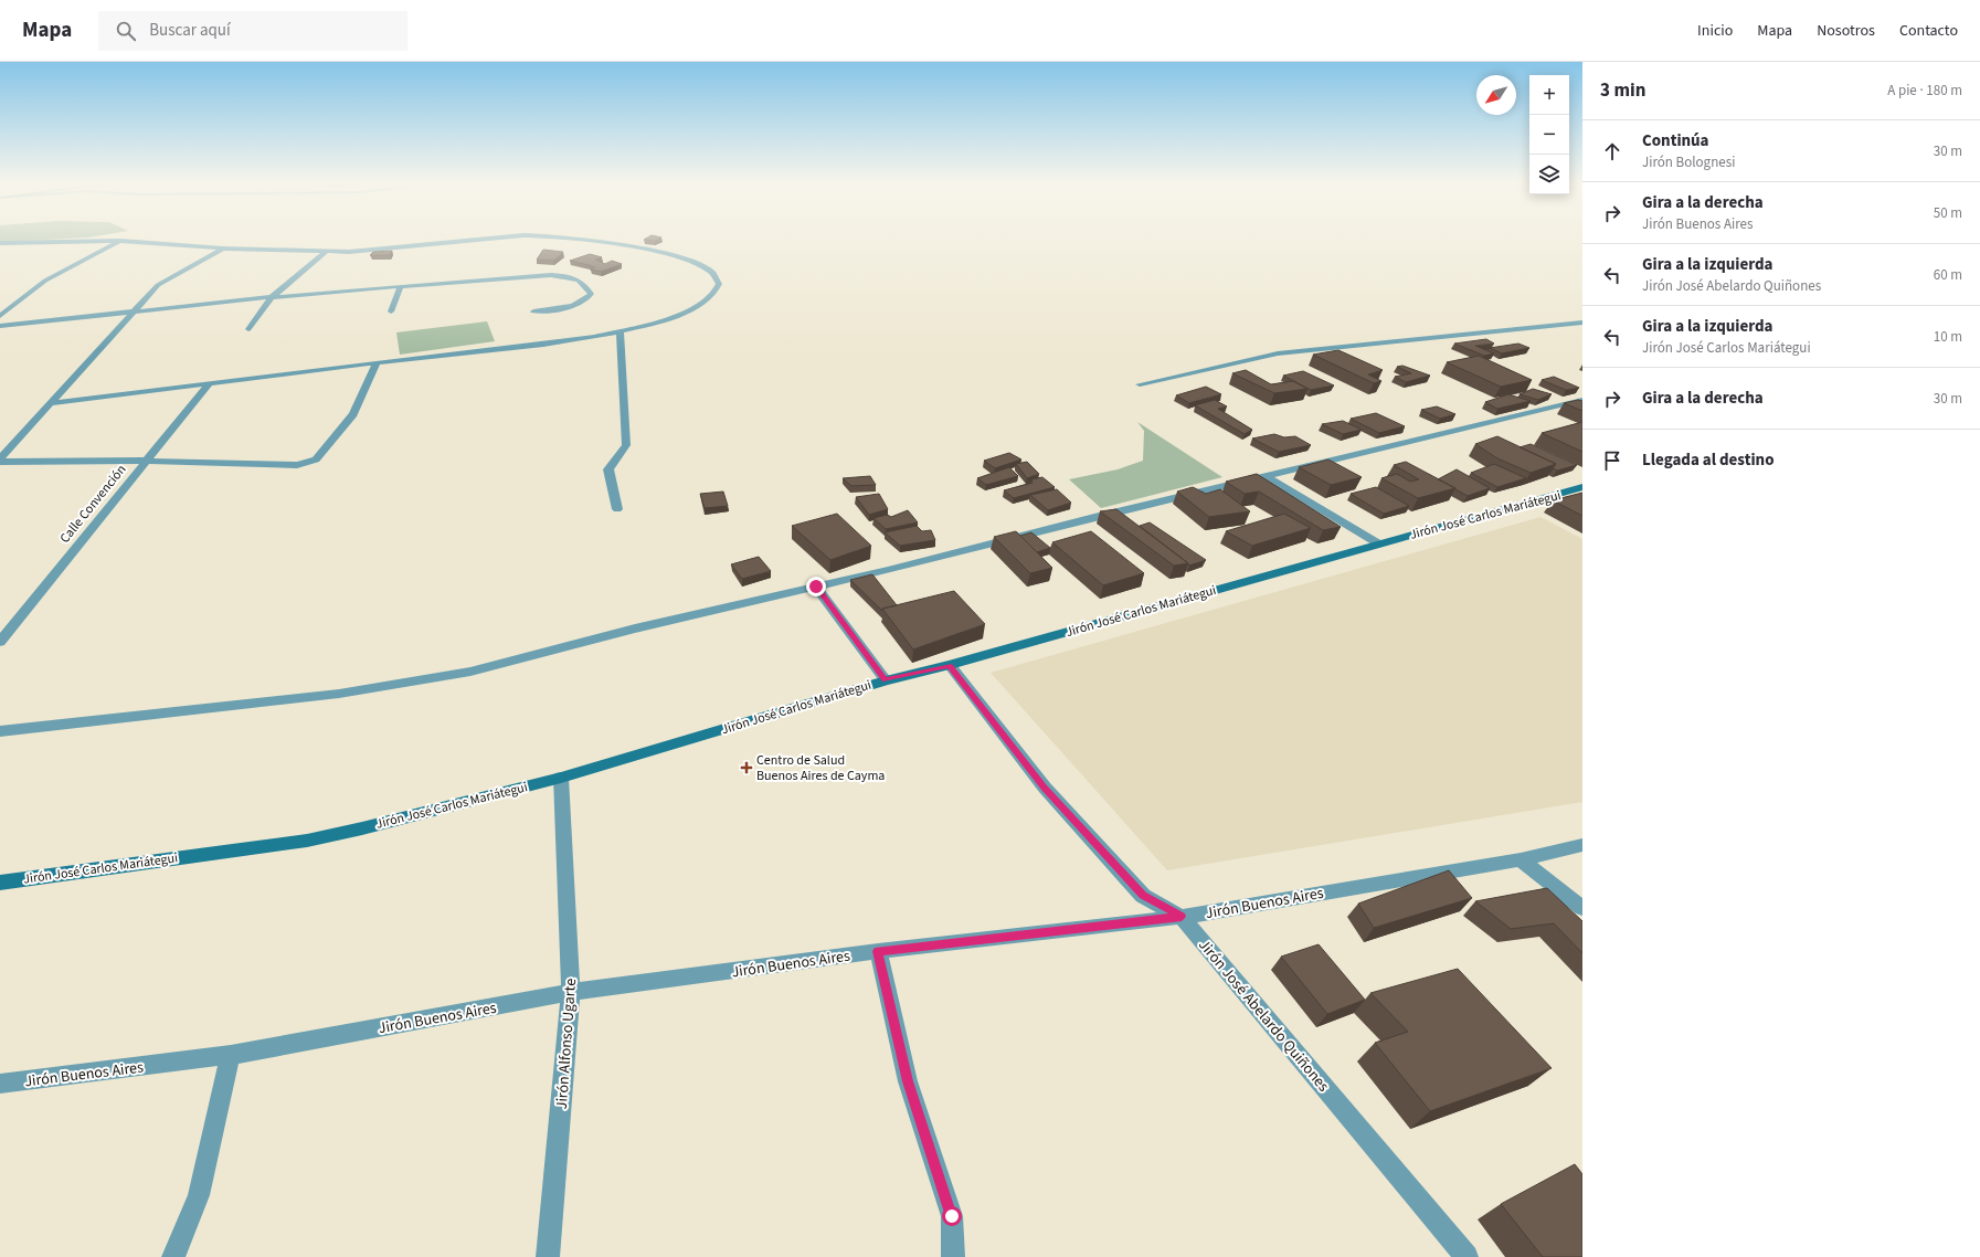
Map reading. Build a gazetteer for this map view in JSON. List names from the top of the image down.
{
  "streets": {
    "street": [
      "Calle Convención",
      "Jirón José Carlos Mariátegui",
      "Jirón Buenos Aires",
      "Jirón José Abelardo Quiñones",
      "Jirón Alfonso Ugarte"
    ]
  },
  "crossings": [
    ["Jirón José Carlos Mariátegui", "Jirón José Abelardo Quiñones"],
    ["Jirón José Carlos Mariátegui", "Jirón Alfonso Ugarte"],
    ["Jirón Buenos Aires", "Jirón José Abelardo Quiñones"],
    ["Jirón Buenos Aires", "Jirón Alfonso Ugarte"]
  ],
  "places": {
    "health": ["Centro de Salud Buenos Aires de Cayma"]
  },
  "north": "bottom left",
  "page": {
    "header": "Mapa",
    "search": "Buscar aquí",
    "nav": [
      "Inicio",
      "Mapa",
      "Nosotros",
      "Contacto"
    ],
    "heading": ["3 min", "A pie · 180 m"],
    "map_buttons": ["+", "−"],
    "list": [
      ["Continúa", "Jirón Bolognesi", "30 m"],
      ["Gira a la derecha", "Jirón Buenos Aires", "50 m"],
      ["Gira a la izquierda", "Jirón José Abelardo Quiñones", "60 m"],
      ["Gira a la izquierda", "Jirón José Carlos Mariátegui", "10 m"],
      ["Gira a la derecha", "30 m"],
      "Llegada al destino"
    ]
  }
}
